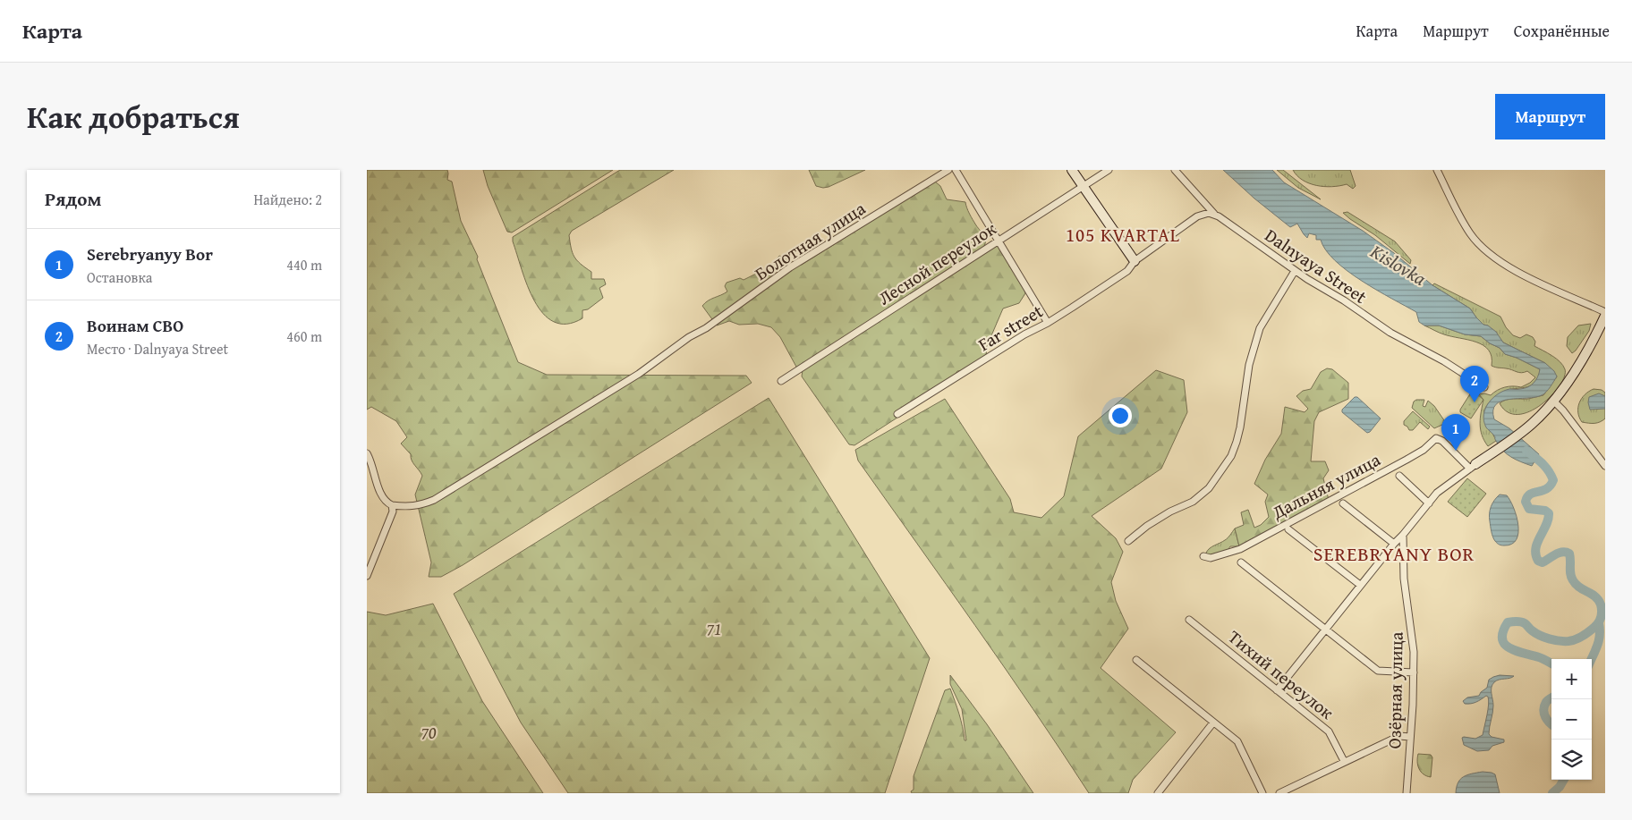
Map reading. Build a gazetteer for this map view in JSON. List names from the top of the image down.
{
  "streets": {
    "street": [
      "Болотная улица",
      "Лесной переулок",
      "Dalnyaya Street",
      "Far street",
      "Дальняя улица",
      "Тихий переулок",
      "Озёрная улица"
    ]
  },
  "districts": ["105 KVARTAL", "SEREBRYANY BOR"],
  "water": ["Kislovka"],
  "parks": ["71", "70"],
  "page": {
    "header": "Карта",
    "nav": ["Карта", "Маршрут", "Сохранённые"],
    "title": "Как добраться",
    "buttons": "Маршрут",
    "heading": ["Рядом", "Найдено: 2"],
    "list": [
      {
        "mark": "1",
        "name": "Serebryanyy Bor",
        "note": "Остановка",
        "value": "440 m"
      },
      {
        "mark": "2",
        "name": "Воинам СВО",
        "note": "Место · Dalnyaya Street",
        "value": "460 m"
      }
    ],
    "pins": ["2", "1"],
    "map_buttons": ["+", "−"]
  }
}
